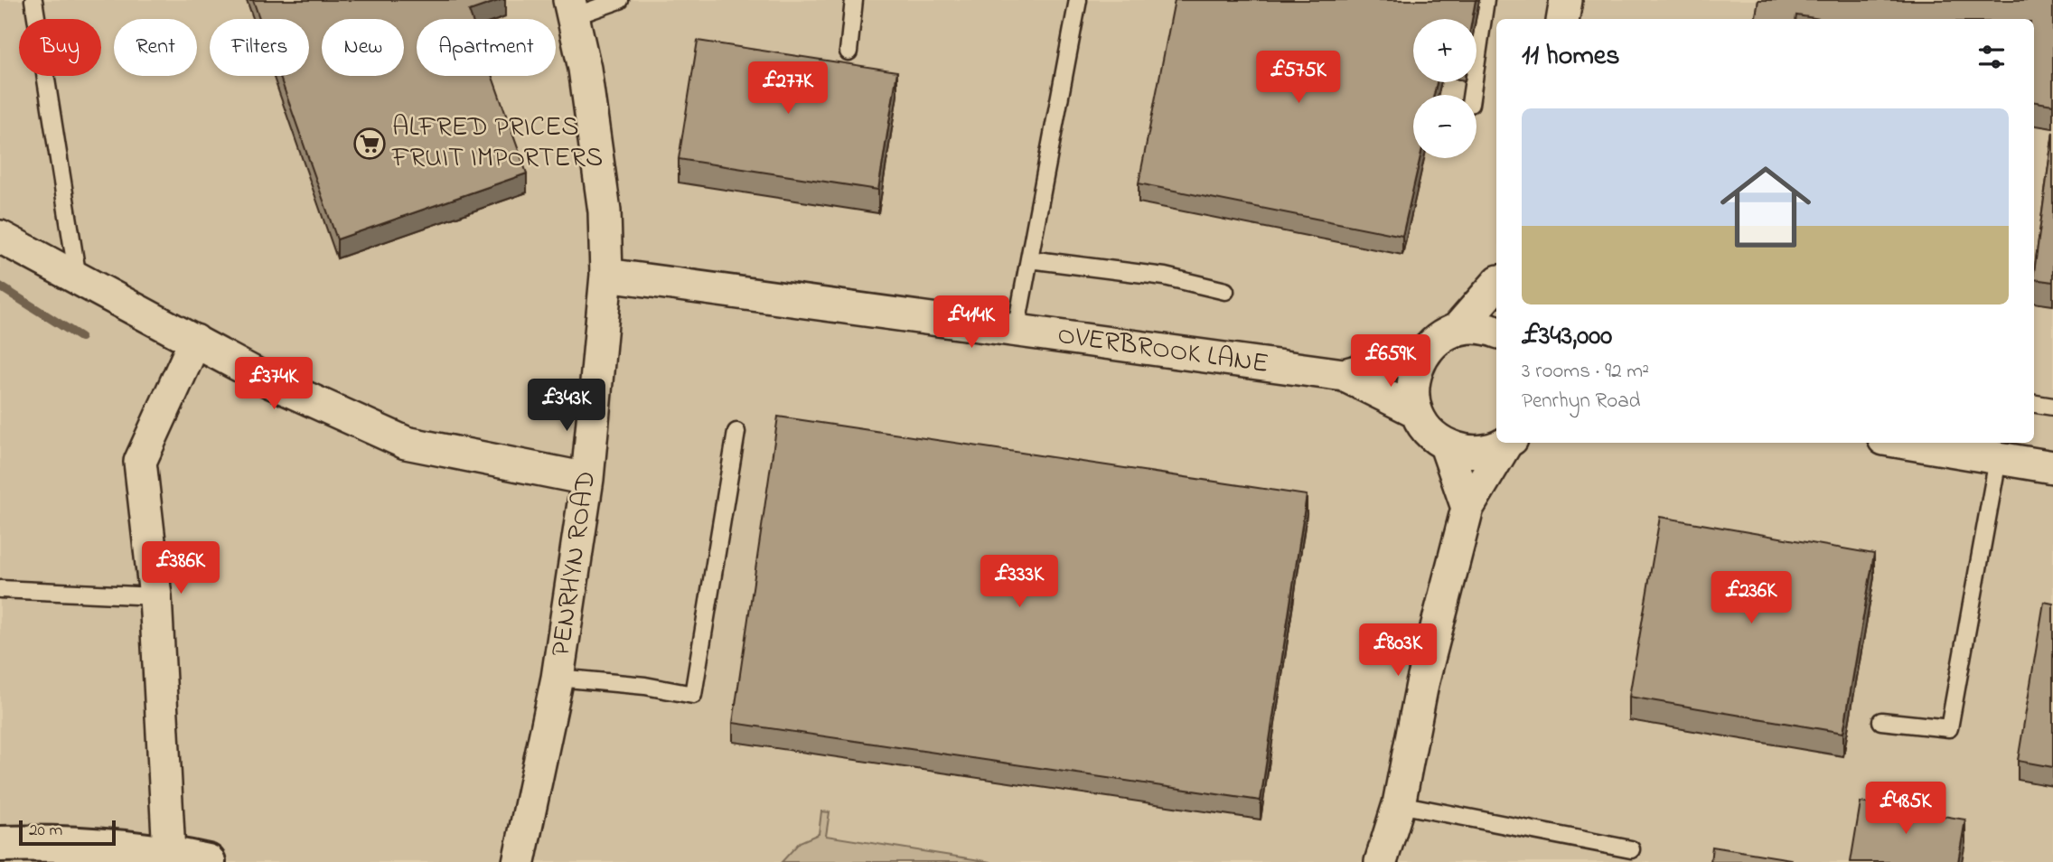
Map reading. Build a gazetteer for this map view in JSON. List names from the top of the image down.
{
  "streets": {
    "street": ["OVERBROOK LANE", "PENRHYN ROAD"]
  },
  "crossings": [
    ["OVERBROOK LANE", "PENRHYN ROAD"]
  ],
  "places": {
    "supermarket": ["ALFRED PRICES FRUIT IMPORTERS"]
  },
  "scale_bar": "20 m",
  "page": {
    "map_buttons": ["+", "−"],
    "chip": [
      "Buy",
      "Rent",
      "Filters",
      "New",
      "Apartment"
    ],
    "heading": "11 homes",
    "price": [
      "£575K",
      "£277K",
      "£414K",
      "£659K",
      "£374K",
      "£343K",
      "£386K",
      "£333K",
      "£236K",
      "£803K",
      "£485K"
    ],
    "list": [
      {
        "name": "£343,000",
        "note": "3 rooms · 92 m² · Penrhyn Road"
      }
    ],
    "scale": "20 m"
  }
}
